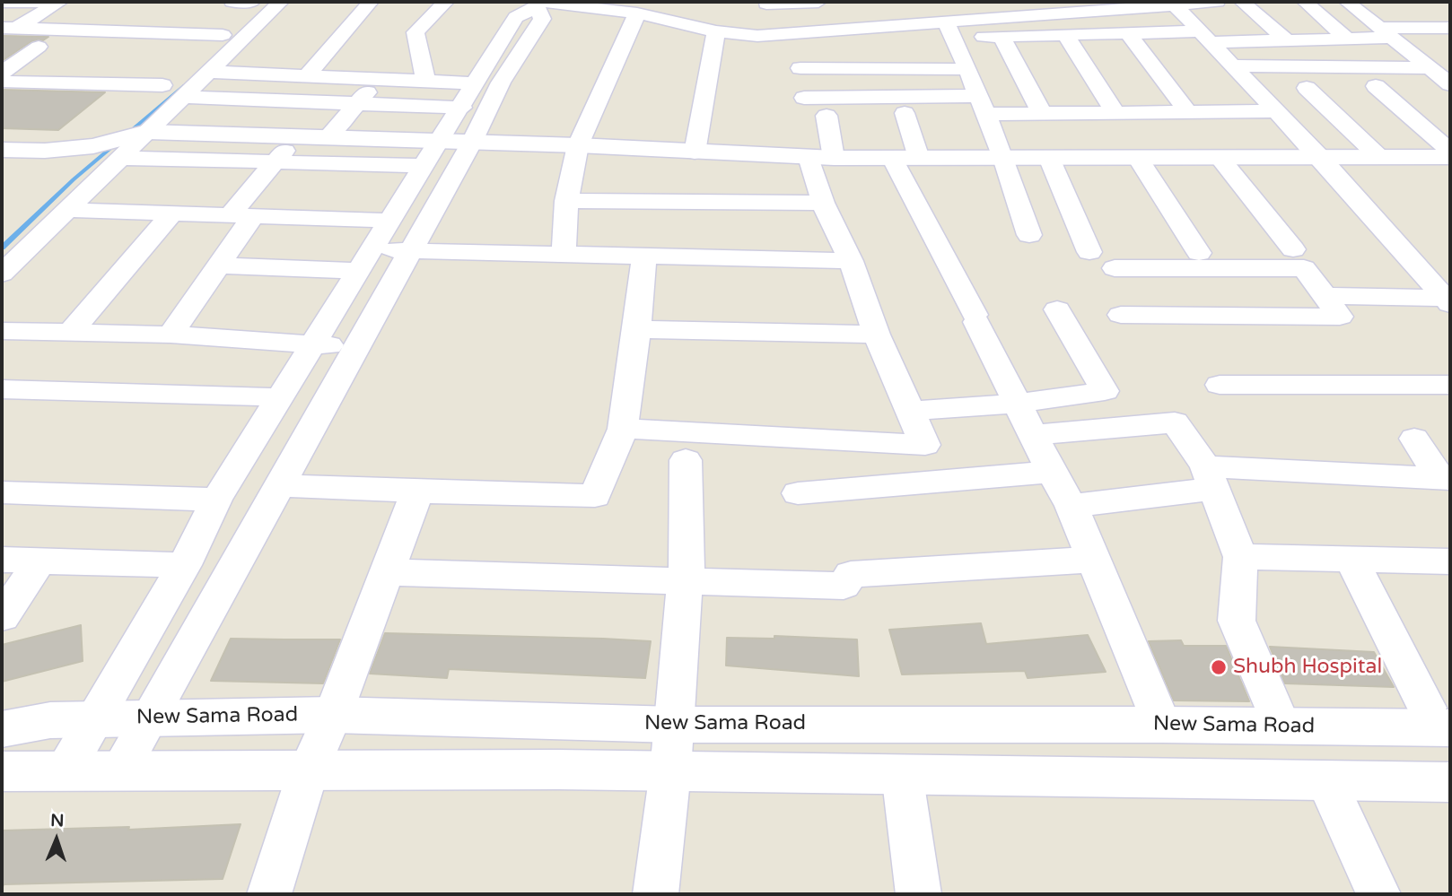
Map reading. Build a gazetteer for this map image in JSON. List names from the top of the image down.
{
  "streets": {
    "main road": ["New Sama Road"]
  },
  "places": ["Shubh Hospital"],
  "north": "top"
}
